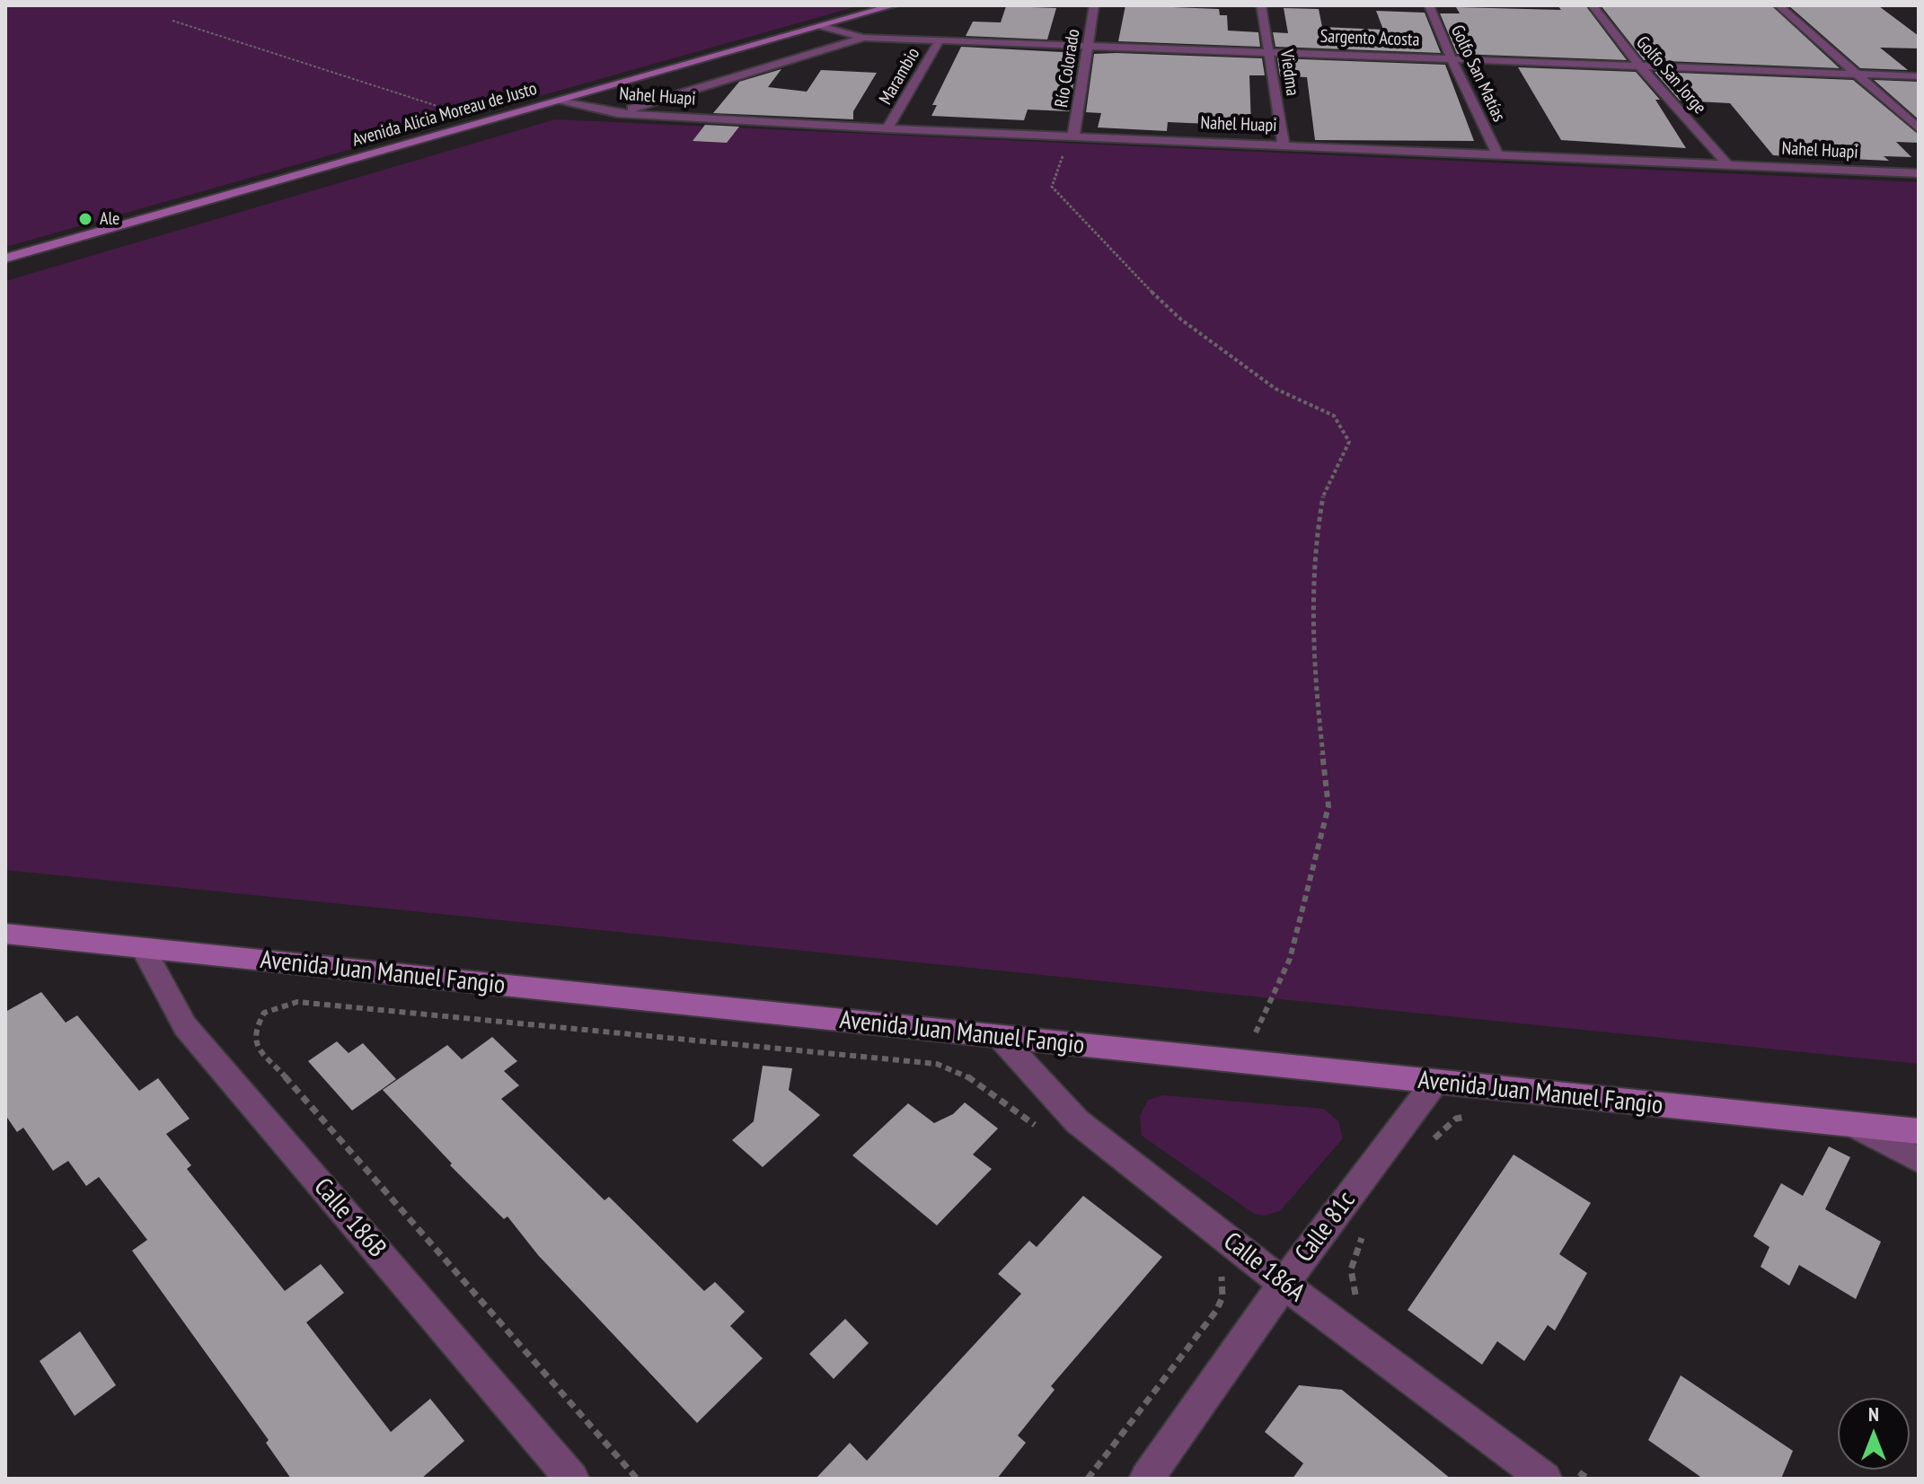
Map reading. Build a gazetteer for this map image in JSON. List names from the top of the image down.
{
  "streets": {
    "main road": ["Avenida Alicia Moreau de Justo", "Avenida Juan Manuel Fangio"],
    "street": [
      "Sargento Acosta",
      "Río Colorado",
      "Viedma",
      "Golfo San Matías",
      "Golfo San Jorge",
      "Marambio",
      "Nahel Huapi",
      "Calle 186B",
      "Calle 81c",
      "Calle 186A"
    ]
  },
  "crossings": [
    ["Sargento Acosta", "Río Colorado"],
    ["Sargento Acosta", "Viedma"],
    ["Sargento Acosta", "Golfo San Matías"],
    ["Sargento Acosta", "Golfo San Jorge"],
    ["Sargento Acosta", "Marambio"],
    ["Sargento Acosta", "Avenida Alicia Moreau de Justo"],
    ["Río Colorado", "Nahel Huapi"],
    ["Viedma", "Nahel Huapi"],
    ["Golfo San Matías", "Nahel Huapi"],
    ["Golfo San Jorge", "Nahel Huapi"],
    ["Marambio", "Nahel Huapi"],
    ["Nahel Huapi", "Avenida Alicia Moreau de Justo"],
    ["Avenida Juan Manuel Fangio", "Calle 186B"],
    ["Avenida Juan Manuel Fangio", "Calle 81c"],
    ["Avenida Juan Manuel Fangio", "Calle 186A"],
    ["Calle 81c", "Calle 186A"]
  ],
  "places": ["Ale"],
  "north": "top"
}
